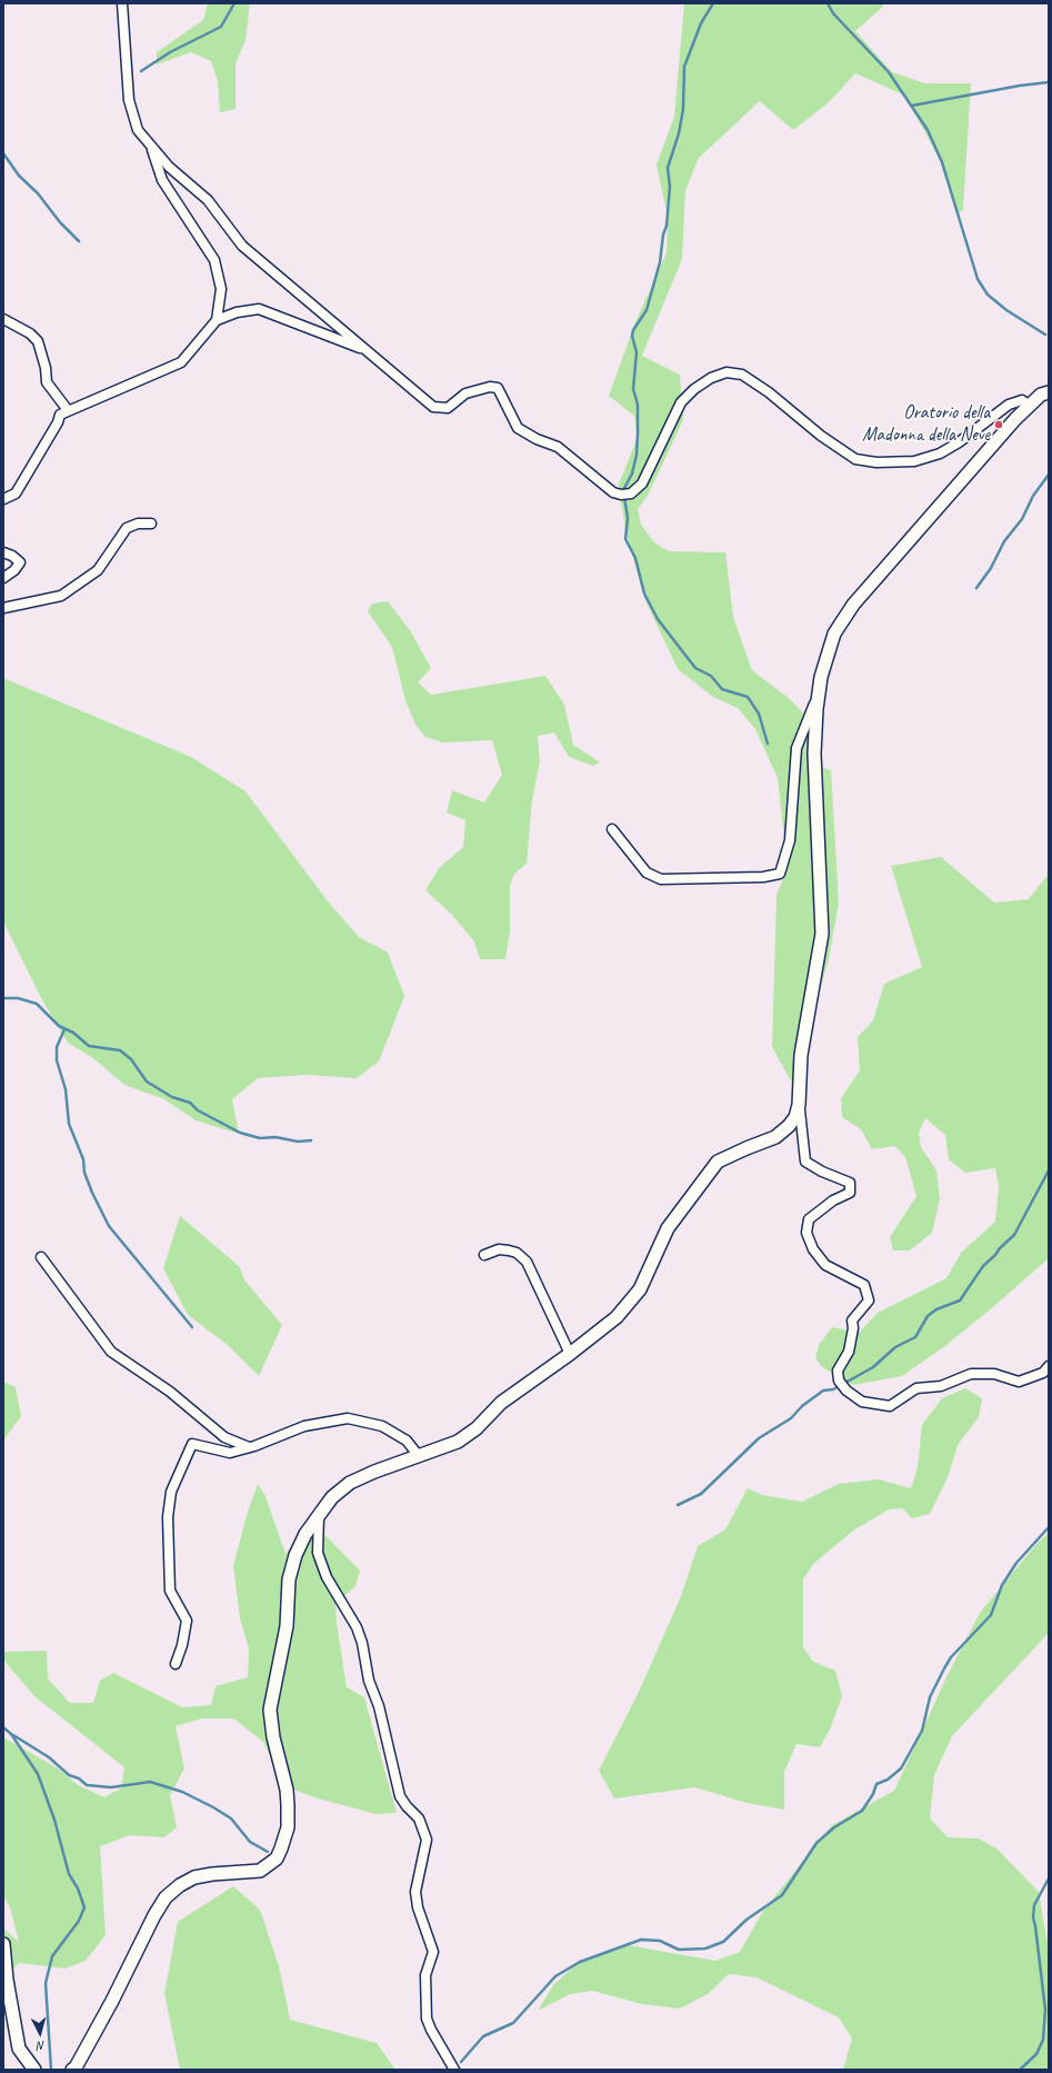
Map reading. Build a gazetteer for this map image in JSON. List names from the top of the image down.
{
  "places": ["Oratorio della Madonna della Neve"],
  "north": "bottom"
}
